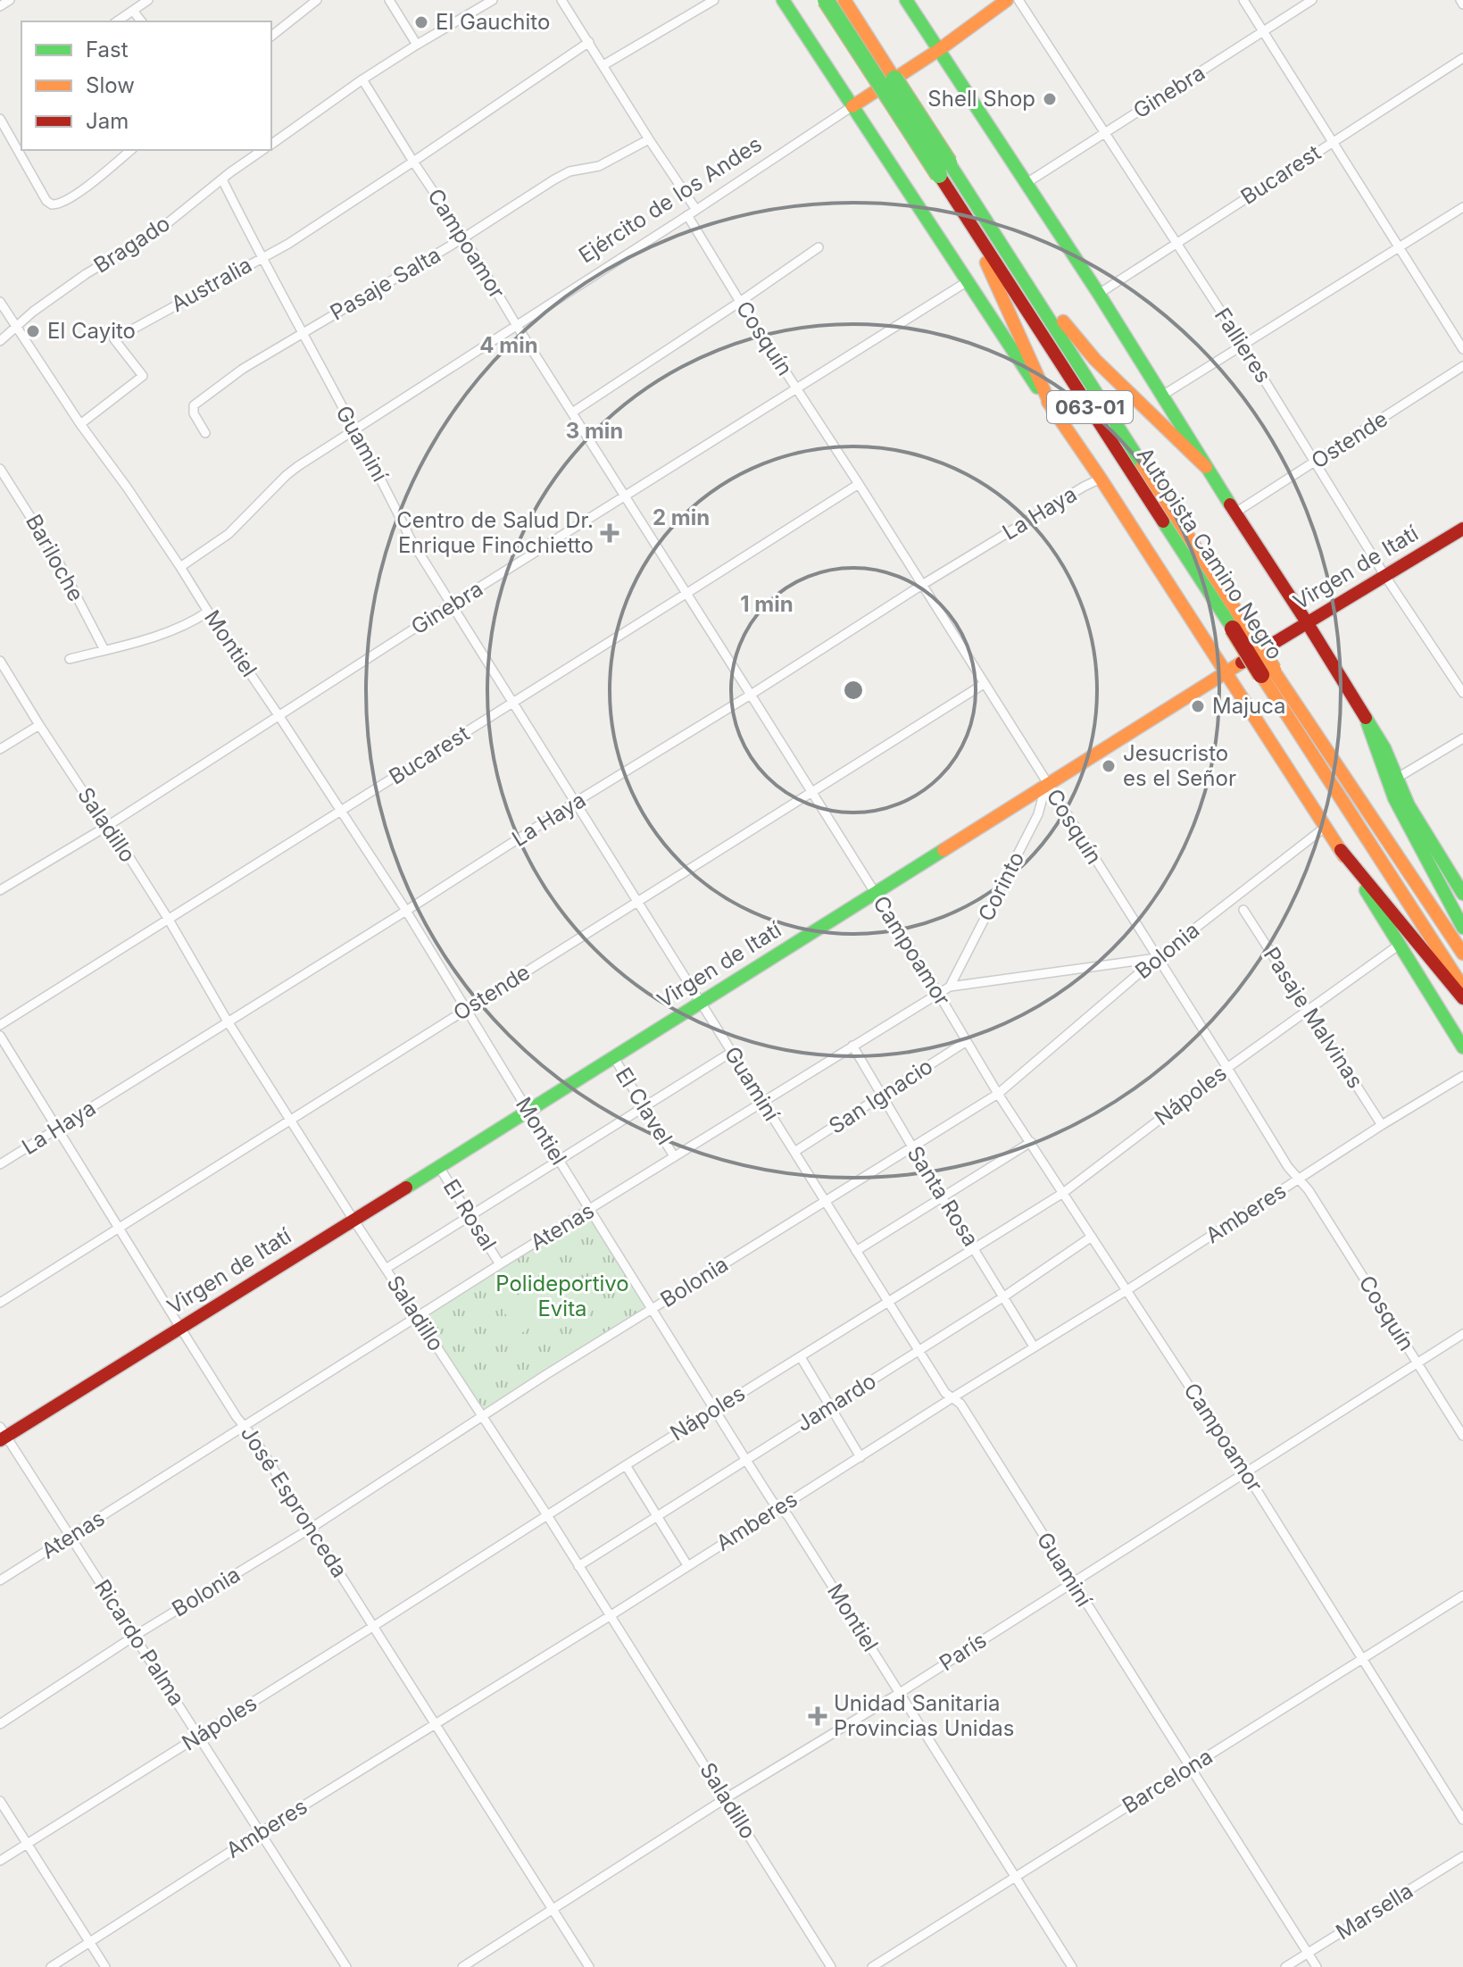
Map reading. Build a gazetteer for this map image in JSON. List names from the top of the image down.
{
  "streets": {
    "main road": [
      "Ejército de los Andes",
      "063-01",
      "Autopista Camino Negro",
      "Virgen de Itatí"
    ],
    "street": [
      "Ginebra",
      "Bucarest",
      "Campoamor",
      "Bragado",
      "Pasaje Salta",
      "Australia",
      "Cosquín",
      "Fallieres",
      "Ostende",
      "Guaminí",
      "La Haya",
      "Bariloche",
      "Montiel",
      "Saladillo",
      "Corinto",
      "Bolonia",
      "Pasaje Malvinas",
      "Nápoles",
      "San Ignacio",
      "El Clavel",
      "Santa Rosa",
      "Amberes",
      "El Rosal",
      "Atenas",
      "Jamardo",
      "José Espronceda",
      "Ricardo Palma",
      "París",
      "Barcelona",
      "Marsella"
    ]
  },
  "crossings": [
    ["Ginebra", "Campoamor"],
    ["Ginebra", "Cosquín"],
    ["Ginebra", "Fallieres"],
    ["Ginebra", "Guaminí"],
    ["Ginebra", "Montiel"],
    ["Ginebra", "Saladillo"],
    ["Bucarest", "Campoamor"],
    ["Bucarest", "Cosquín"],
    ["Bucarest", "Fallieres"],
    ["Bucarest", "Guaminí"],
    ["Bucarest", "Montiel"],
    ["Bucarest", "Saladillo"],
    ["Ejército de los Andes", "Campoamor"],
    ["Ejército de los Andes", "Cosquín"],
    ["Ejército de los Andes", "Guaminí"],
    ["Ejército de los Andes", "Montiel"],
    ["Campoamor", "Bragado"],
    ["Campoamor", "Pasaje Salta"],
    ["Campoamor", "Australia"],
    ["Campoamor", "Ostende"],
    ["Campoamor", "La Haya"],
    ["Campoamor", "Virgen de Itatí"],
    ["Campoamor", "Bolonia"],
    ["Campoamor", "Nápoles"],
    ["Campoamor", "San Ignacio"],
    ["Campoamor", "Amberes"],
    ["Campoamor", "Atenas"],
    ["Campoamor", "Jamardo"],
    ["Campoamor", "París"],
    ["Campoamor", "Barcelona"],
    ["Bragado", "Guaminí"],
    ["Bragado", "Montiel"],
    ["Pasaje Salta", "Guaminí"],
    ["Australia", "Guaminí"],
    ["Australia", "Montiel"],
    ["Cosquín", "Ostende"],
    ["Cosquín", "La Haya"],
    ["Cosquín", "Virgen de Itatí"],
    ["Cosquín", "Corinto"],
    ["Cosquín", "Bolonia"],
    ["Cosquín", "Nápoles"],
    ["Cosquín", "Amberes"],
    ["Cosquín", "Atenas"],
    ["Cosquín", "París"],
    ["Fallieres", "Ostende"],
    ["Fallieres", "Virgen de Itatí"],
    ["Ostende", "Guaminí"],
    ["Ostende", "Montiel"],
    ["Ostende", "Saladillo"],
    ["Ostende", "José Espronceda"],
    ["Guaminí", "La Haya"],
    ["Guaminí", "Virgen de Itatí"],
    ["Guaminí", "Bolonia"],
    ["Guaminí", "Nápoles"],
    ["Guaminí", "San Ignacio"],
    ["Guaminí", "Amberes"],
    ["Guaminí", "Atenas"],
    ["Guaminí", "Jamardo"],
    ["Guaminí", "París"],
    ["Guaminí", "Barcelona"],
    ["Guaminí", "Marsella"],
    ["La Haya", "Montiel"],
    ["La Haya", "Saladillo"],
    ["La Haya", "José Espronceda"],
    ["Virgen de Itatí", "Montiel"],
    ["Virgen de Itatí", "Saladillo"],
    ["Virgen de Itatí", "Corinto"],
    ["Virgen de Itatí", "El Clavel"],
    ["Virgen de Itatí", "El Rosal"],
    ["Virgen de Itatí", "José Espronceda"],
    ["Virgen de Itatí", "Ricardo Palma"],
    ["Montiel", "Bolonia"],
    ["Montiel", "Nápoles"],
    ["Montiel", "Amberes"],
    ["Montiel", "Atenas"],
    ["Montiel", "Jamardo"],
    ["Montiel", "París"],
    ["Montiel", "Barcelona"],
    ["Saladillo", "Bolonia"],
    ["Saladillo", "Nápoles"],
    ["Saladillo", "Amberes"],
    ["Saladillo", "Atenas"],
    ["Saladillo", "Jamardo"],
    ["Saladillo", "París"],
    ["Corinto", "Atenas"],
    ["Bolonia", "Santa Rosa"],
    ["Bolonia", "Atenas"],
    ["Bolonia", "José Espronceda"],
    ["Bolonia", "Ricardo Palma"],
    ["Pasaje Malvinas", "Nápoles"],
    ["Pasaje Malvinas", "Amberes"],
    ["Nápoles", "Santa Rosa"],
    ["Nápoles", "José Espronceda"],
    ["Nápoles", "Ricardo Palma"],
    ["San Ignacio", "Santa Rosa"],
    ["El Clavel", "Atenas"],
    ["Santa Rosa", "Amberes"],
    ["Santa Rosa", "Atenas"],
    ["Santa Rosa", "Jamardo"],
    ["Amberes", "José Espronceda"],
    ["Amberes", "Ricardo Palma"],
    ["El Rosal", "Atenas"],
    ["Atenas", "José Espronceda"],
    ["Atenas", "Ricardo Palma"],
    ["José Espronceda", "París"]
  ],
  "parks": ["Polideportivo Evita"],
  "places": {
    "other": [
      "El Gauchito",
      "Shell Shop",
      "El Cayito",
      "Majuca",
      "Jesucristo es el Señor"
    ],
    "health": ["Centro de Salud Dr. Enrique Finochietto", "Unidad Sanitaria Provincias Unidas"]
  },
  "legend": ["Fast", "Slow", "Jam"],
  "rings": [
    "4 min",
    "3 min",
    "2 min",
    "1 min"
  ]
}
